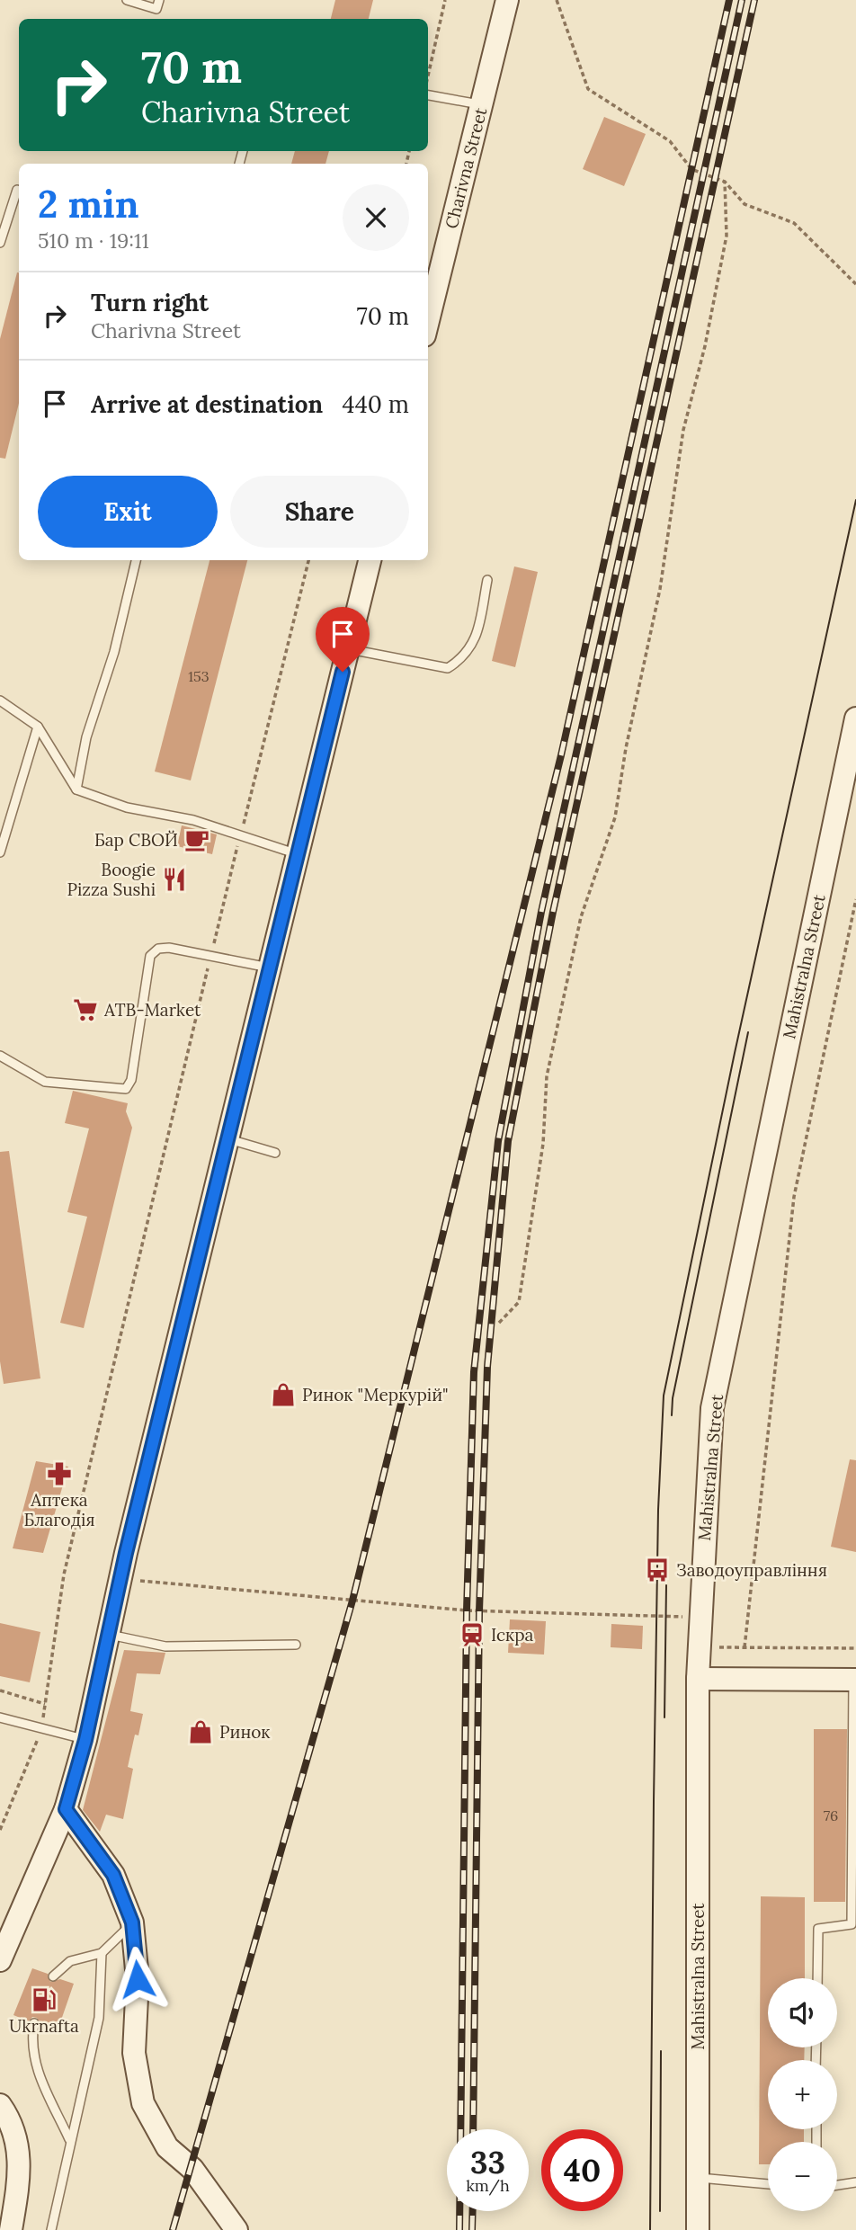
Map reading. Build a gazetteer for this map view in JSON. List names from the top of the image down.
{
  "streets": {
    "street": ["Charivna Street", "Mahistralna Street"]
  },
  "places": {
    "cafe": ["Бар СВОЙ"],
    "restaurant": ["Boogie Pizza Sushi"],
    "supermarket": ["ATB-Market"],
    "shop": ["Ринок \"Меркурій\"", "Ринок"],
    "pharmacy": ["Аптека Благодія"],
    "bus stop": ["Заводоуправління"],
    "station": ["Іскра"],
    "fuel station": ["Ukrnafta"]
  },
  "house_numbers": ["153", "76"],
  "page": {
    "turn": ["70 m", "Charivna Street"],
    "heading": ["2 min", "510 m · 19:11"],
    "list": [
      {
        "name": "Turn right",
        "note": "Charivna Street",
        "value": "70 m"
      },
      {
        "name": "Arrive at destination",
        "value": "440 m"
      }
    ],
    "buttons": ["Exit", "Share"],
    "map_buttons": ["+", "−"],
    "speed": "33 km/h",
    "limit": "40"
  }
}
